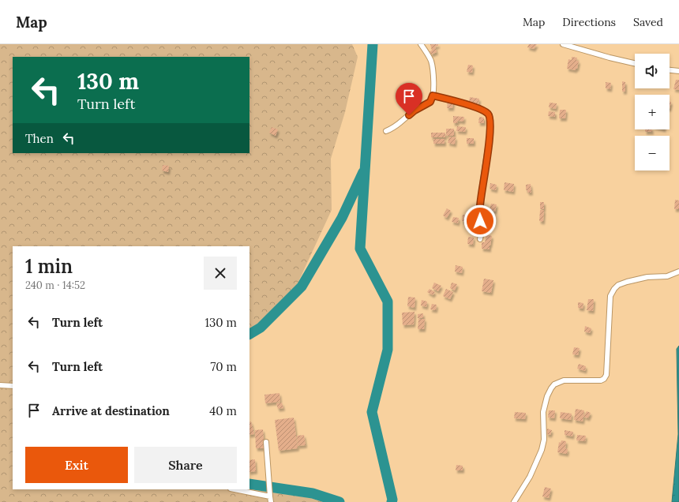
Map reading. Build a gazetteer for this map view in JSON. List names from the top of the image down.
{
  "page": {
    "header": "Map",
    "nav": ["Map", "Directions", "Saved"],
    "map_buttons": ["+", "−"],
    "turn": ["130 m", "Turn left"],
    "then": "Then",
    "heading": ["1 min", "240 m · 14:52"],
    "list": [
      {
        "name": "Turn left",
        "value": "130 m"
      },
      {
        "name": "Turn left",
        "value": "70 m"
      },
      {
        "name": "Arrive at destination",
        "value": "40 m"
      }
    ],
    "buttons": ["Exit", "Share"]
  }
}
